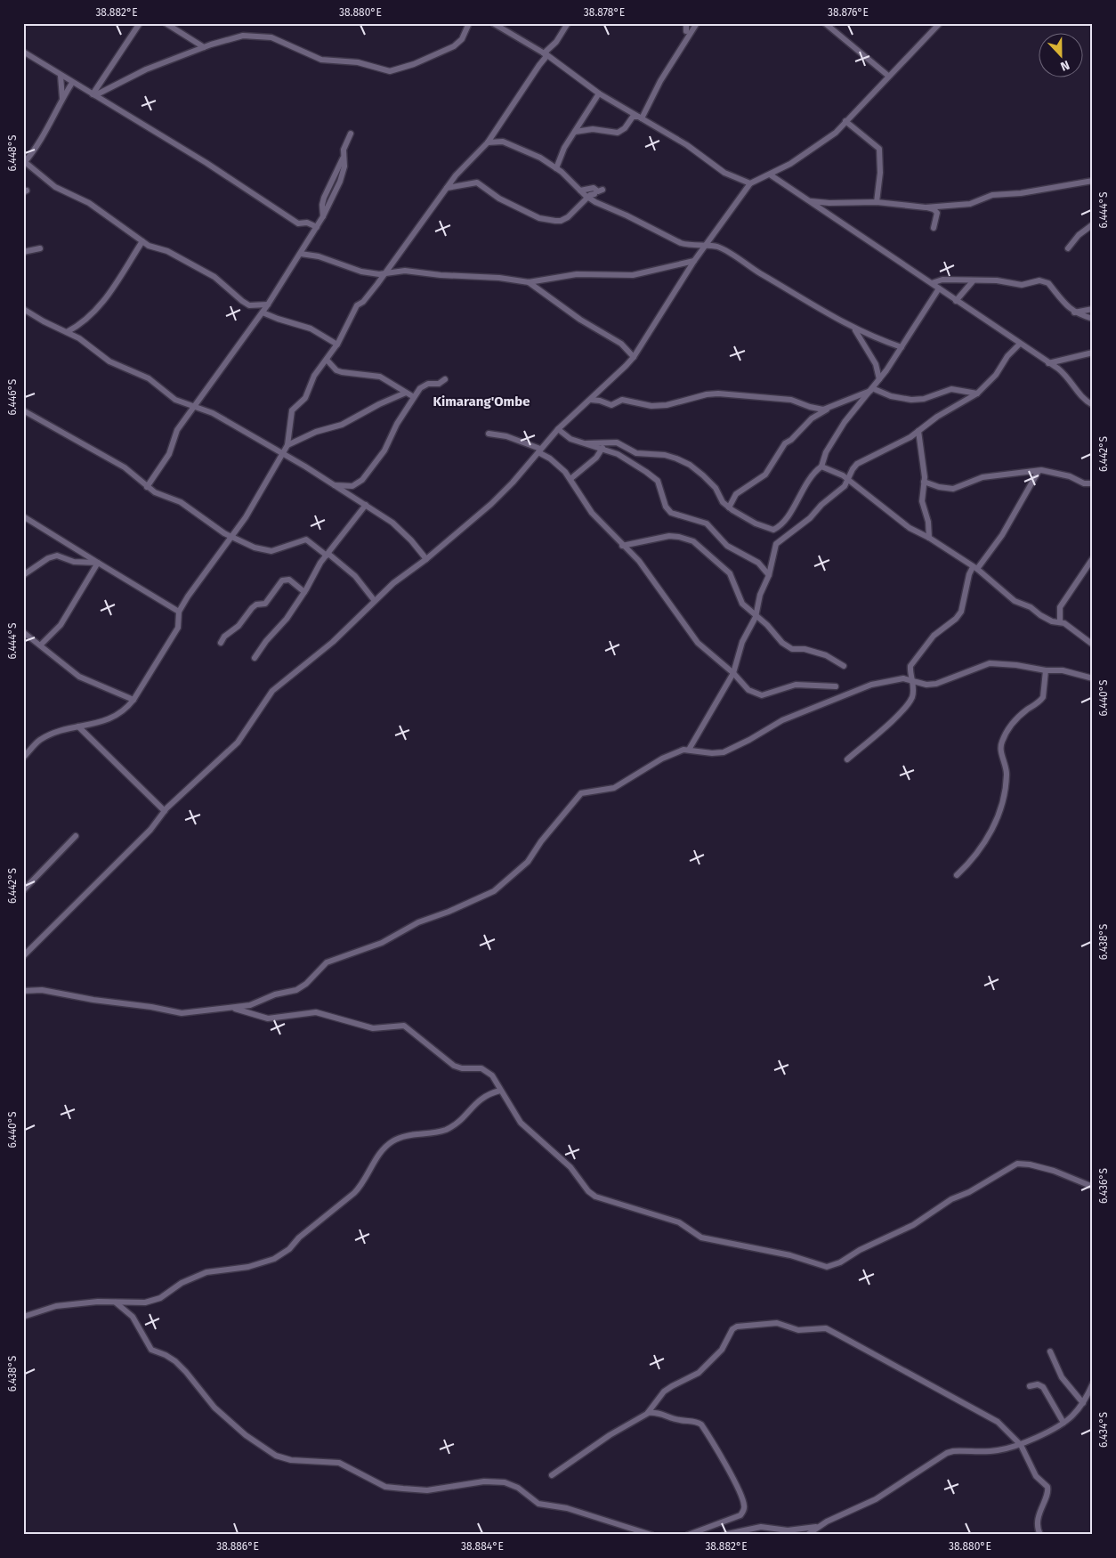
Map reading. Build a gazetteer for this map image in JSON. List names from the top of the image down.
{
  "districts": ["Kimarang'Ombe"],
  "north": "bottom",
  "coordinates": [
    "38.882°E",
    "38.880°E",
    "38.878°E",
    "38.876°E",
    "6.448°S",
    "6.444°S",
    "6.446°S",
    "6.442°S",
    "6.440°S",
    "6.438°S",
    "6.436°S",
    "6.434°S",
    "38.886°E",
    "38.884°E"
  ]
}
